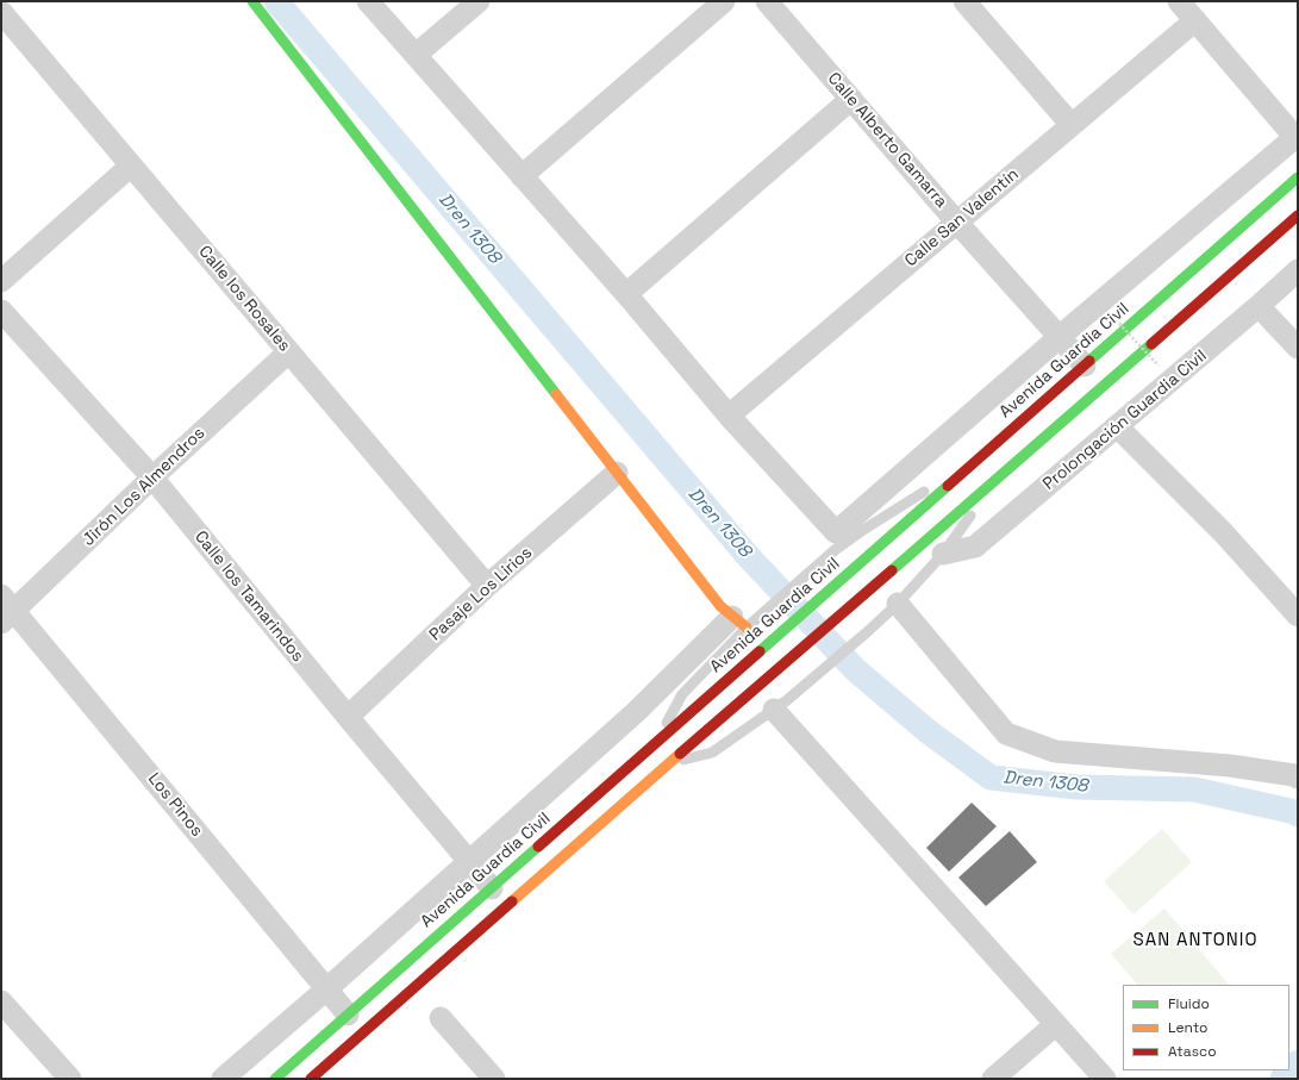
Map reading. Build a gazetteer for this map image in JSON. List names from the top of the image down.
{
  "streets": {
    "main road": ["Avenida Guardia Civil"],
    "street": [
      "Calle Alberto Gamarra",
      "Calle San Valentín",
      "Calle los Rosales",
      "Prolongación Guardia Civil",
      "Jirón Los Almendros",
      "Pasaje Los Lirios",
      "Calle los Tamarindos",
      "Los Pinos"
    ]
  },
  "crossings": [
    ["Calle Alberto Gamarra", "Calle San Valentín"],
    ["Calle Alberto Gamarra", "Avenida Guardia Civil"],
    ["Calle los Rosales", "Jirón Los Almendros"],
    ["Calle los Rosales", "Pasaje Los Lirios"],
    ["Avenida Guardia Civil", "Calle los Tamarindos"],
    ["Avenida Guardia Civil", "Los Pinos"],
    ["Jirón Los Almendros", "Calle los Tamarindos"],
    ["Jirón Los Almendros", "Los Pinos"],
    ["Pasaje Los Lirios", "Calle los Tamarindos"]
  ],
  "districts": ["SAN ANTONIO"],
  "water": ["Dren 1308"],
  "legend": ["Fluido", "Lento", "Atasco"]
}
